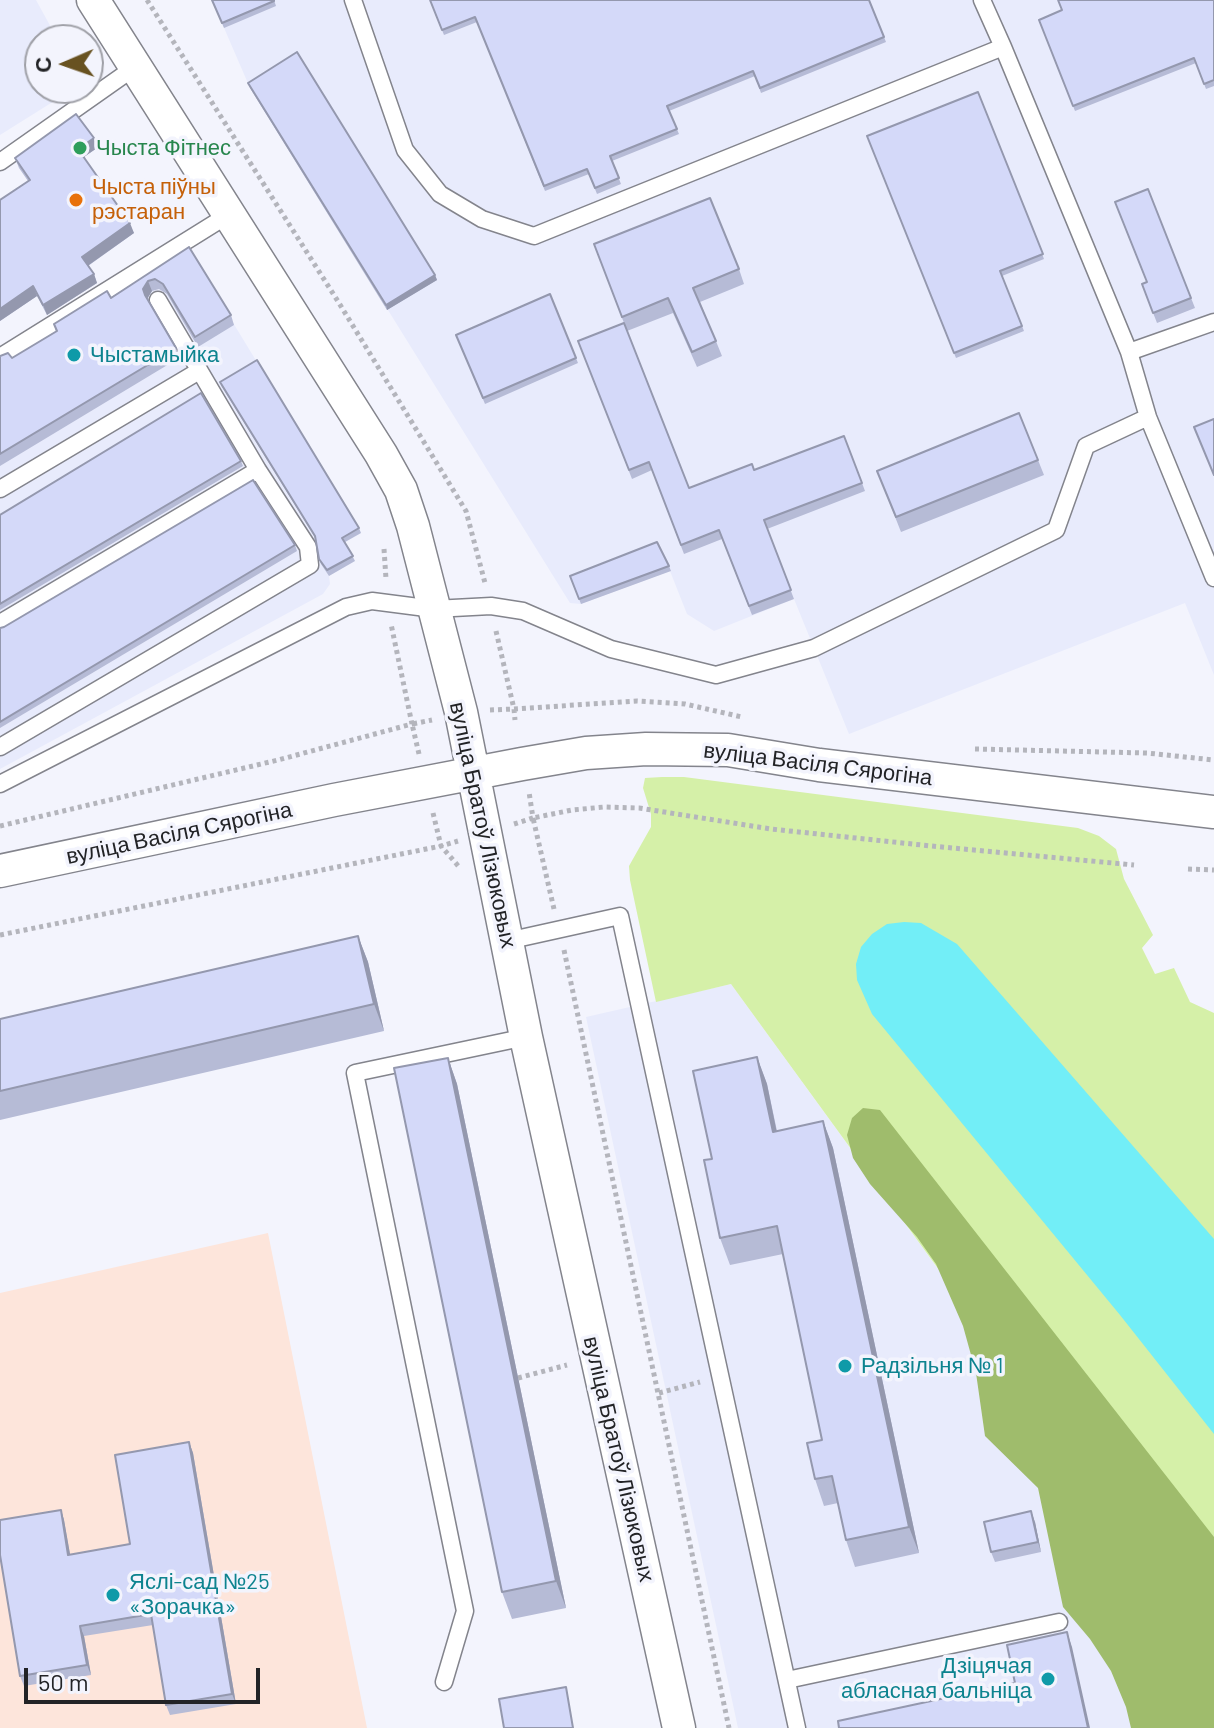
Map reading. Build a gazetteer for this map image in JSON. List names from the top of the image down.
{
  "streets": {
    "street": ["вуліца Васіля Сярогіна", "вуліца Братоў Лізюковых"]
  },
  "crossings": [
    ["вуліца Васіля Сярогіна", "вуліца Братоў Лізюковых"]
  ],
  "places": [
    "Чыста Фітнес",
    "Чыста піўны рэстаран",
    "Чыстамыйка",
    "Радзільня № 1",
    "Яслі-сад №25 «Зорачка»",
    "Дзіцячая абласная бальніца"
  ],
  "scale_bar": "50 m",
  "north": "left"
}
